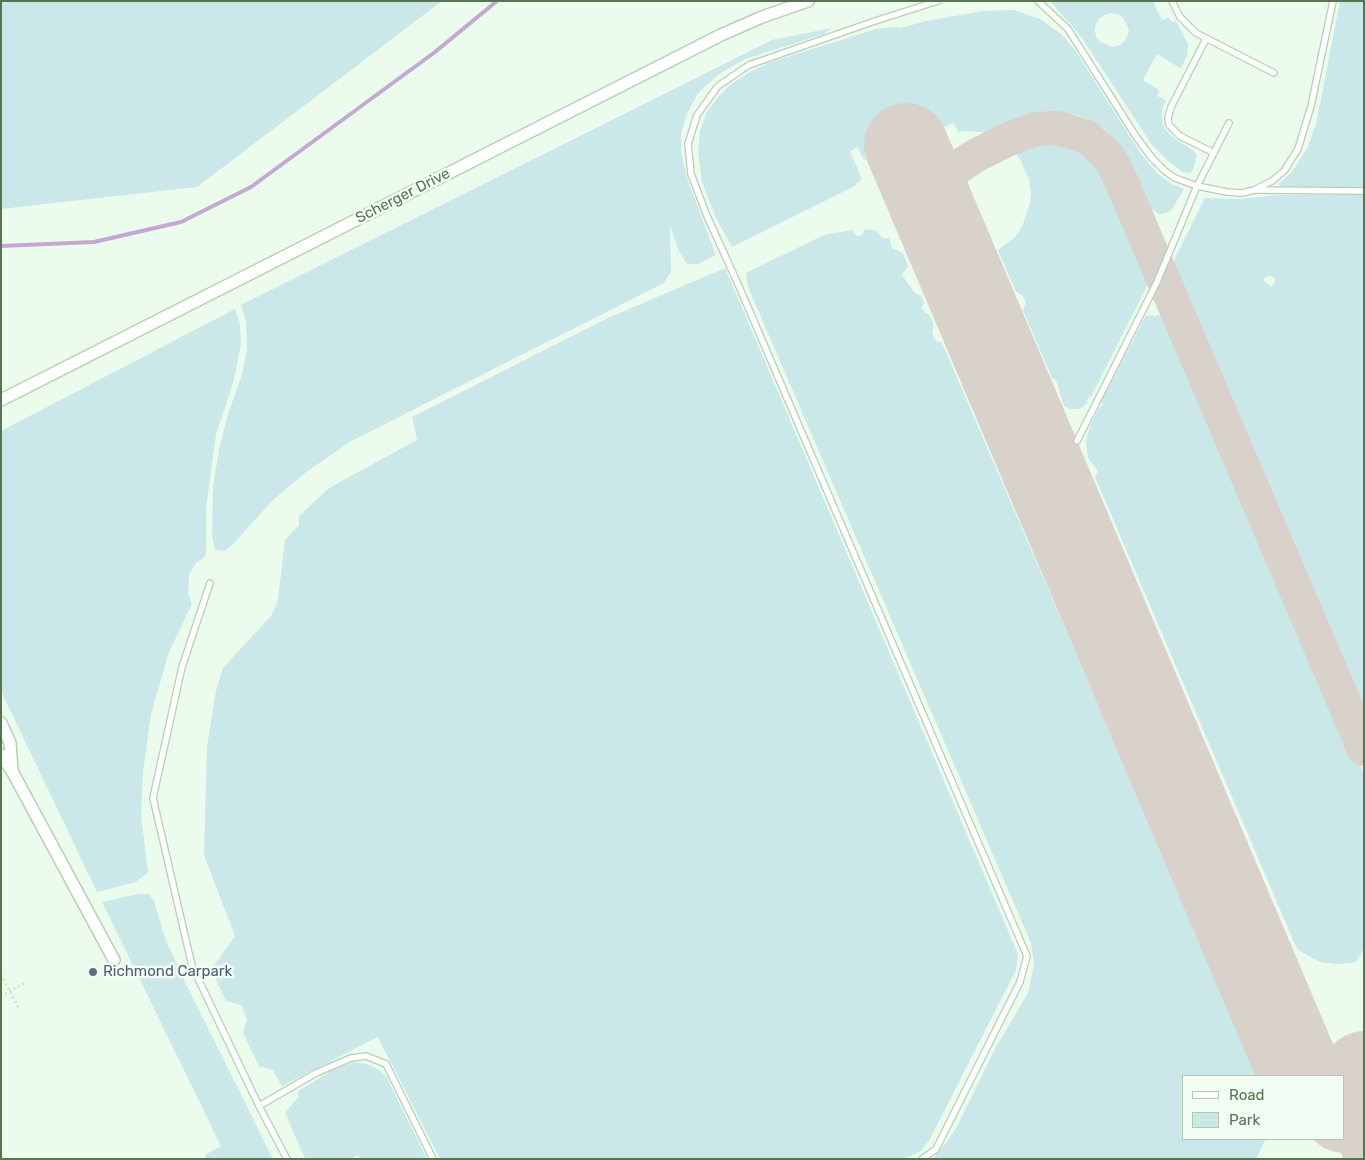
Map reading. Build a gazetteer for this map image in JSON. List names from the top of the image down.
{
  "streets": {
    "street": ["Scherger Drive"]
  },
  "places": ["Richmond Carpark"],
  "legend": ["Road", "Park"]
}
